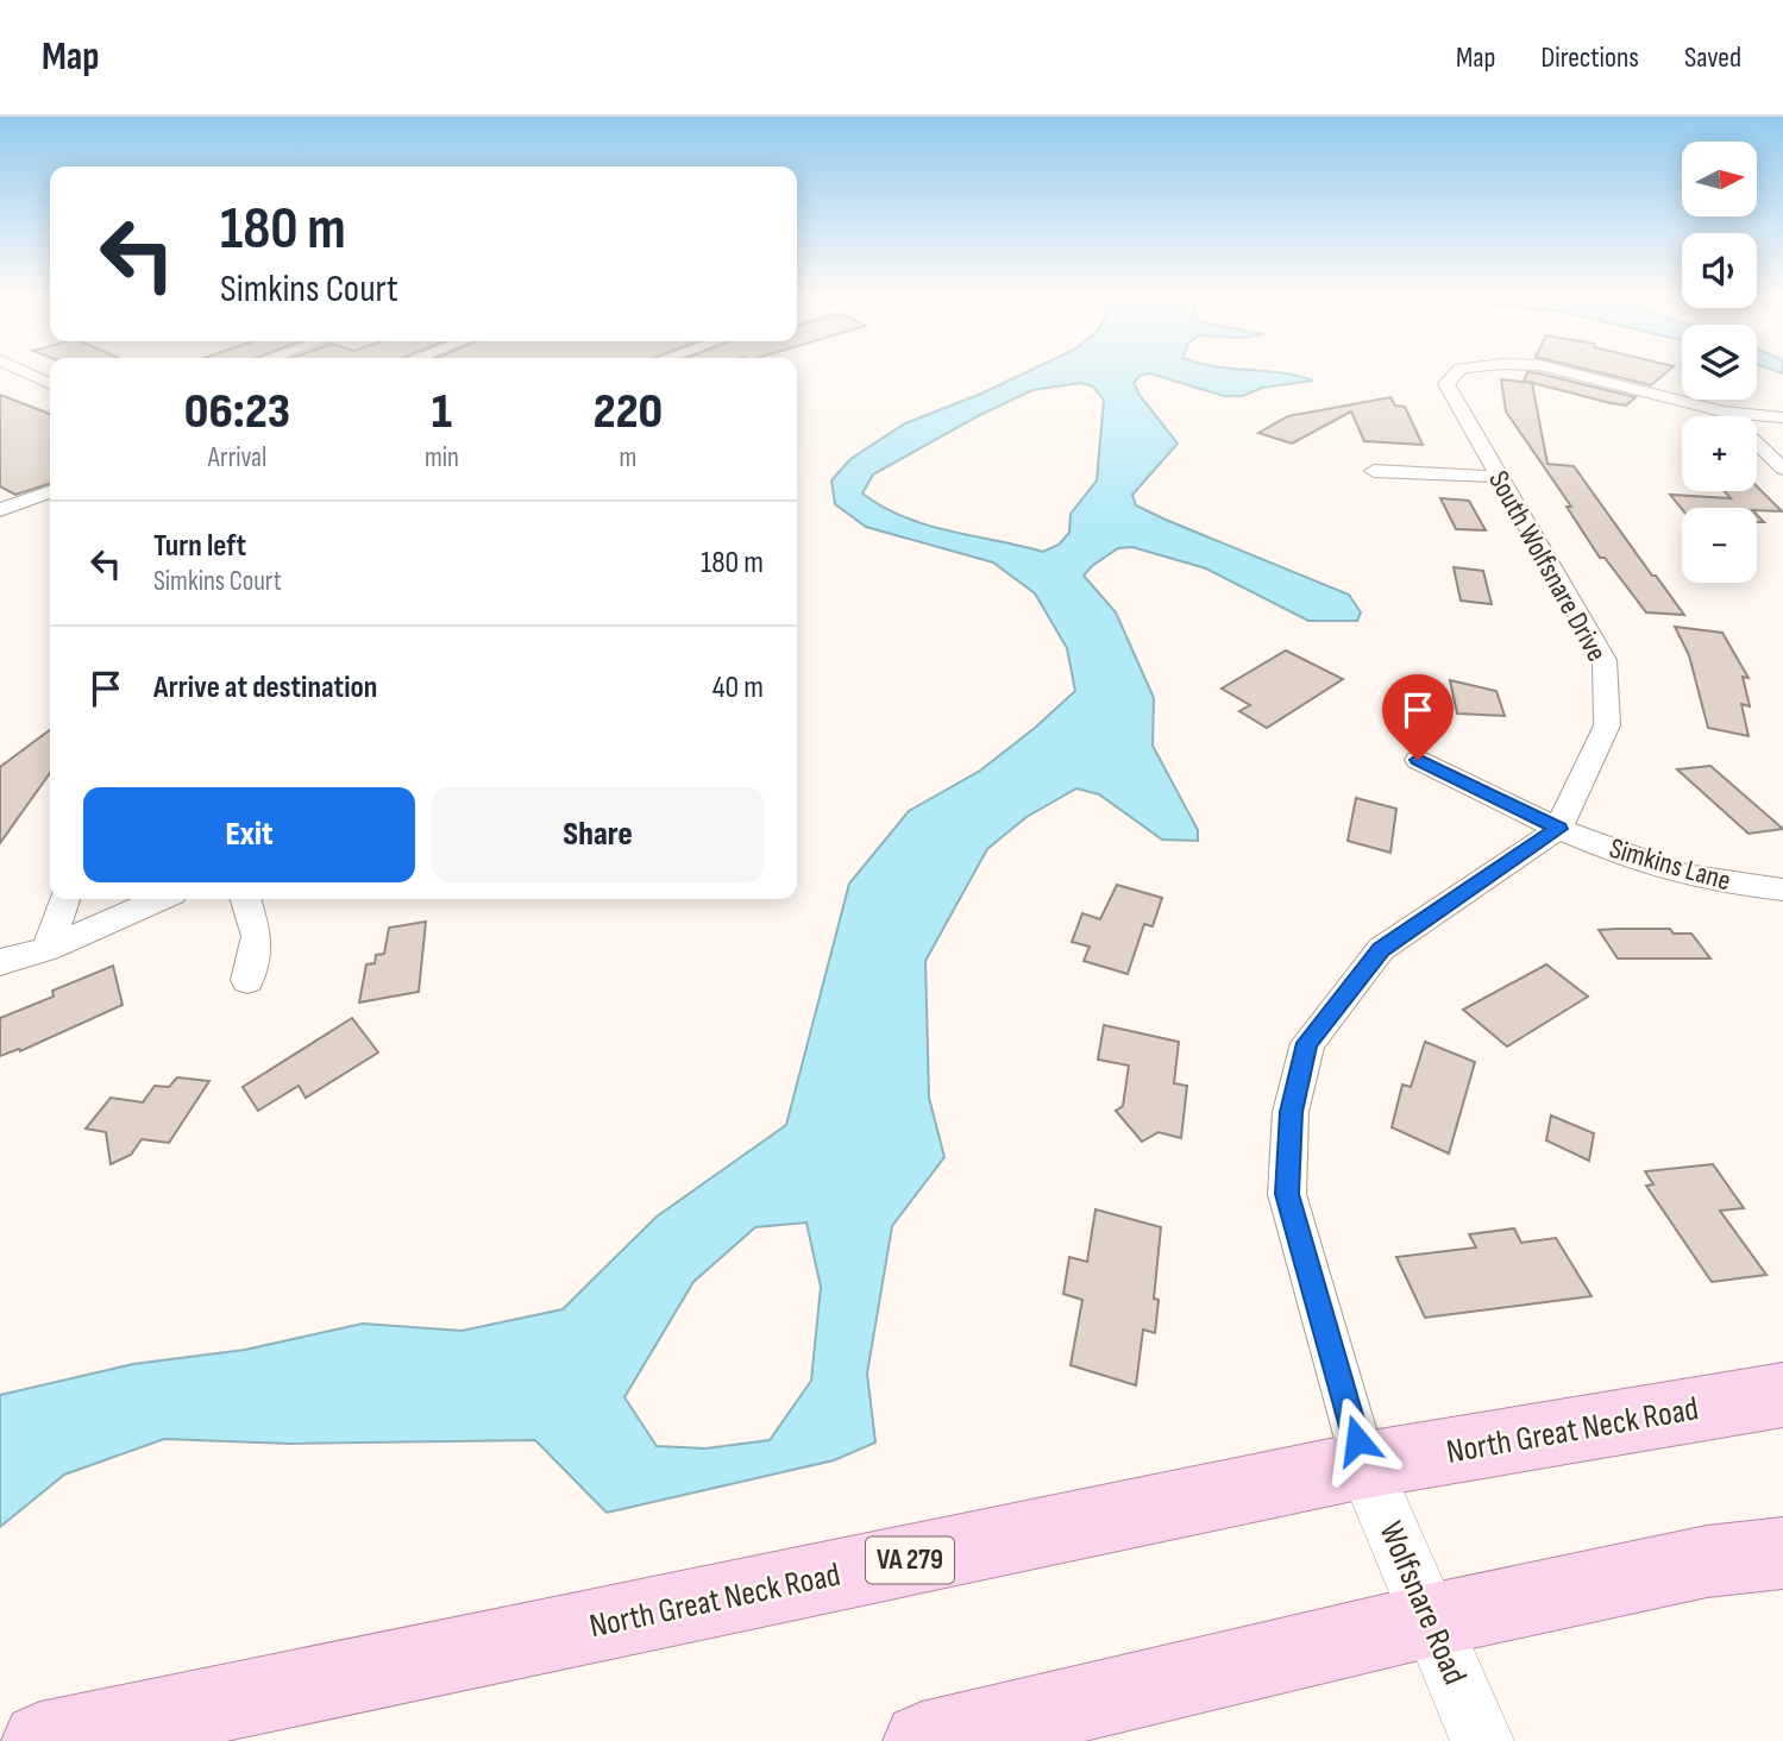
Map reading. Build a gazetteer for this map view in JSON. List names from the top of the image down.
{
  "streets": {
    "main road": ["North Great Neck Road", "VA 279"],
    "street": ["South Wolfsnare Drive", "Simkins Lane", "Wolfsnare Road"]
  },
  "crossings": [
    ["South Wolfsnare Drive", "Simkins Lane"],
    ["North Great Neck Road", "Wolfsnare Road"]
  ],
  "north": "right",
  "page": {
    "header": "Map",
    "nav": ["Map", "Directions", "Saved"],
    "map_buttons": ["+", "−"],
    "turn": ["180 m", "Simkins Court"],
    "eta": [
      "06:23",
      "Arrival",
      "1",
      "min",
      "220",
      "m"
    ],
    "list": [
      {
        "name": "Turn left",
        "note": "Simkins Court",
        "value": "180 m"
      },
      {
        "name": "Arrive at destination",
        "value": "40 m"
      }
    ],
    "buttons": ["Exit", "Share"]
  }
}
